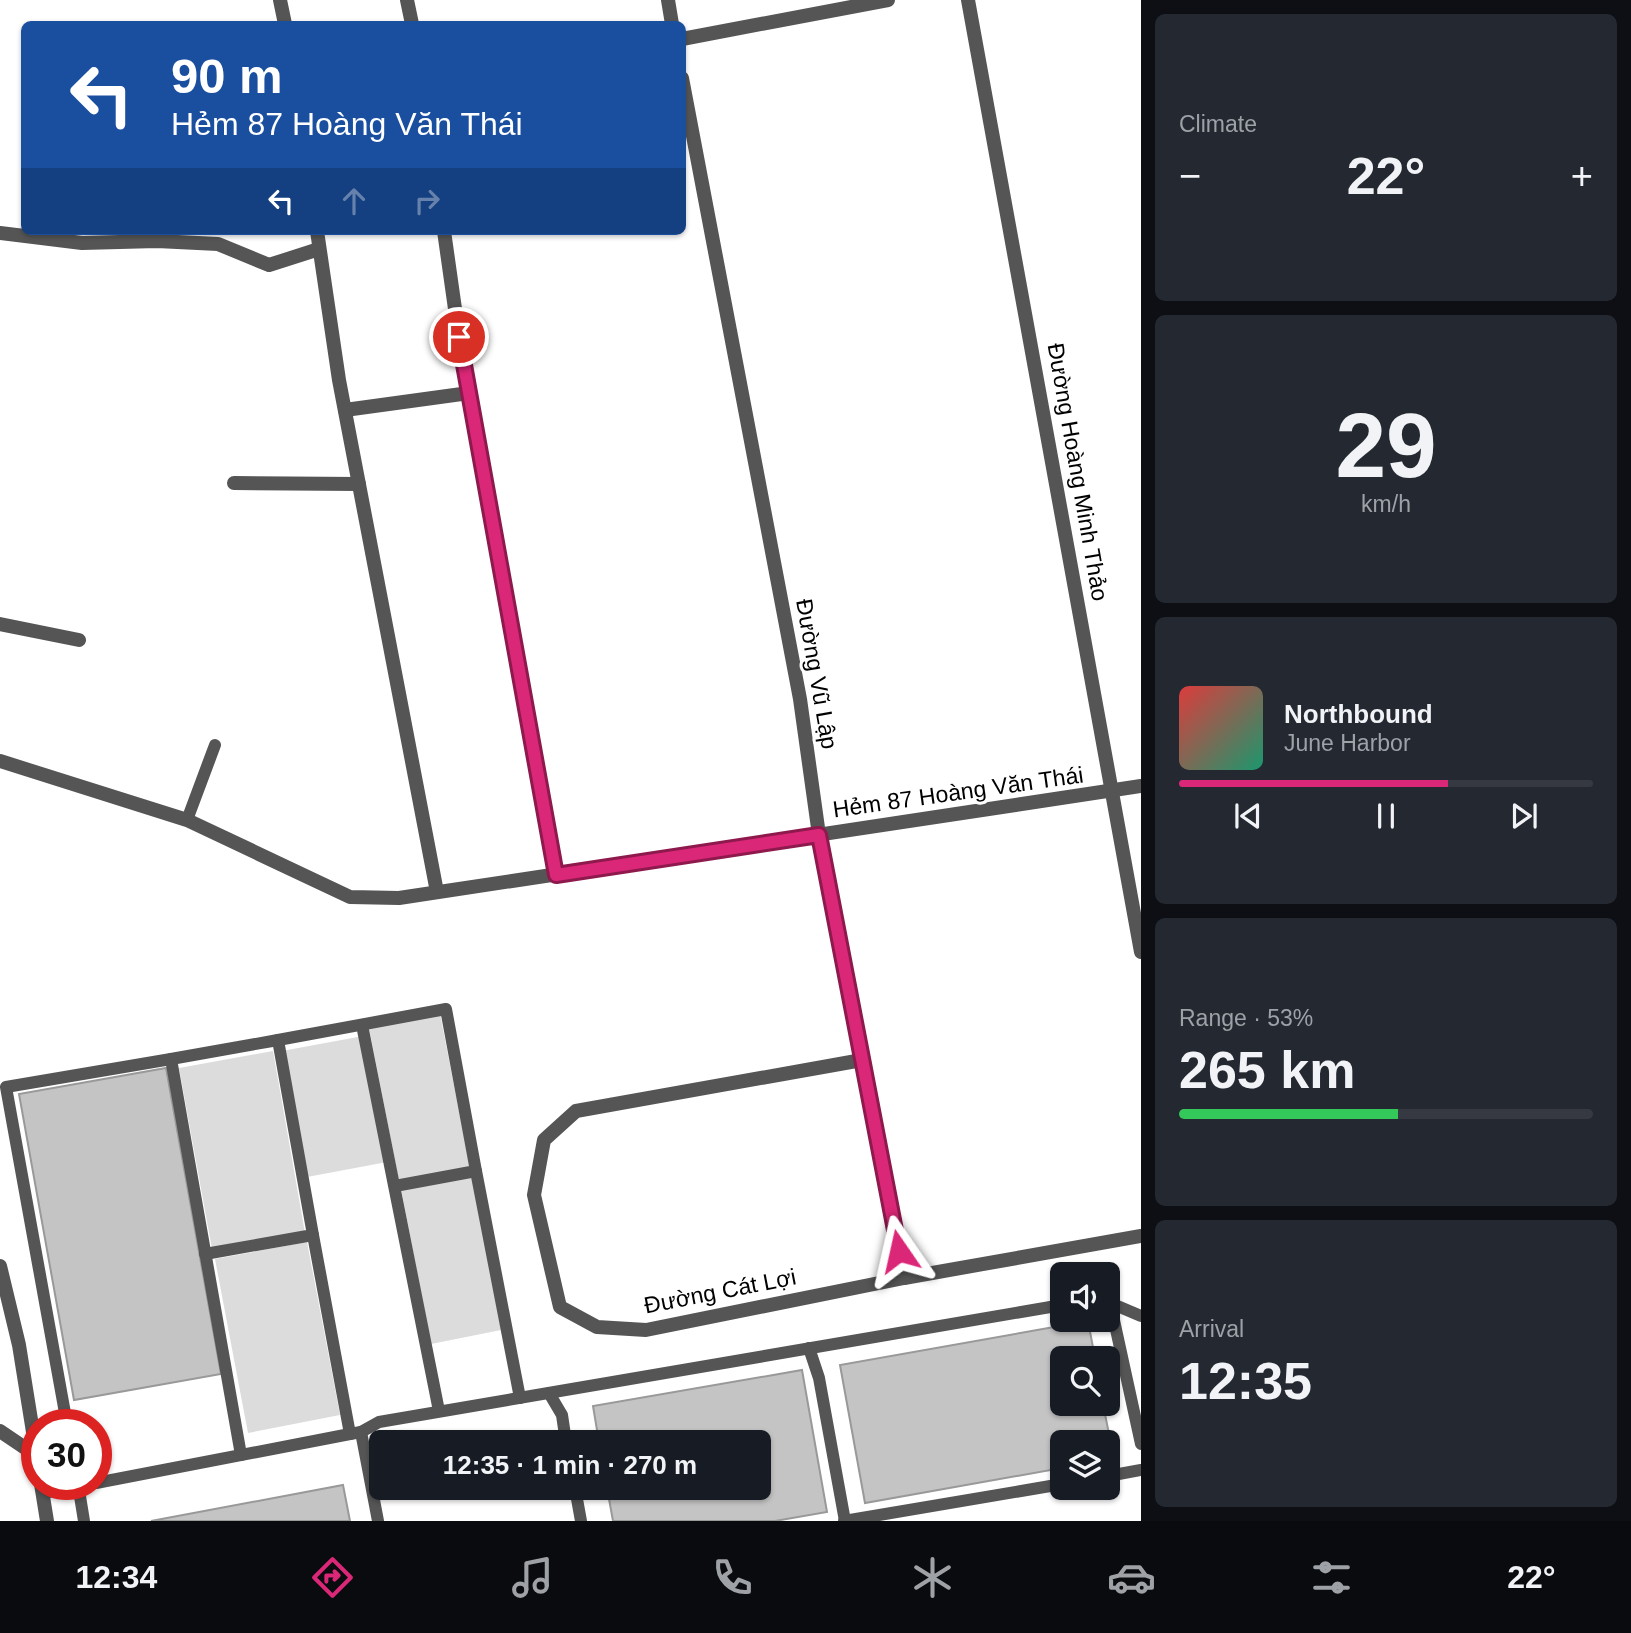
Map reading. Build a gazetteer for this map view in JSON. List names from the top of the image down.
{
  "streets": {
    "street": [
      "Đường Hoàng Minh Thảo",
      "Đường Vũ Lập",
      "Hẻm 87 Hoàng Văn Thái",
      "Đường Cát Lợi"
    ]
  },
  "crossings": [
    ["Đường Hoàng Minh Thảo", "Hẻm 87 Hoàng Văn Thái"],
    ["Đường Vũ Lập", "Hẻm 87 Hoàng Văn Thái"],
    ["Đường Vũ Lập", "Đường Cát Lợi"]
  ],
  "page": {
    "tile": [
      "Climate",
      ["29", "km/h"],
      ["Range · 53%", "265 km"],
      ["Arrival", "12:35"]
    ],
    "turn": ["90 m", "Hẻm 87 Hoàng Văn Thái"],
    "heat": ["−", "22°", "+"],
    "song": ["Northbound", "June Harbor"],
    "limit": "30",
    "trip": "12:35 · 1 min · 270 m",
    "tabs": ["12:34", "22°"]
  }
}
